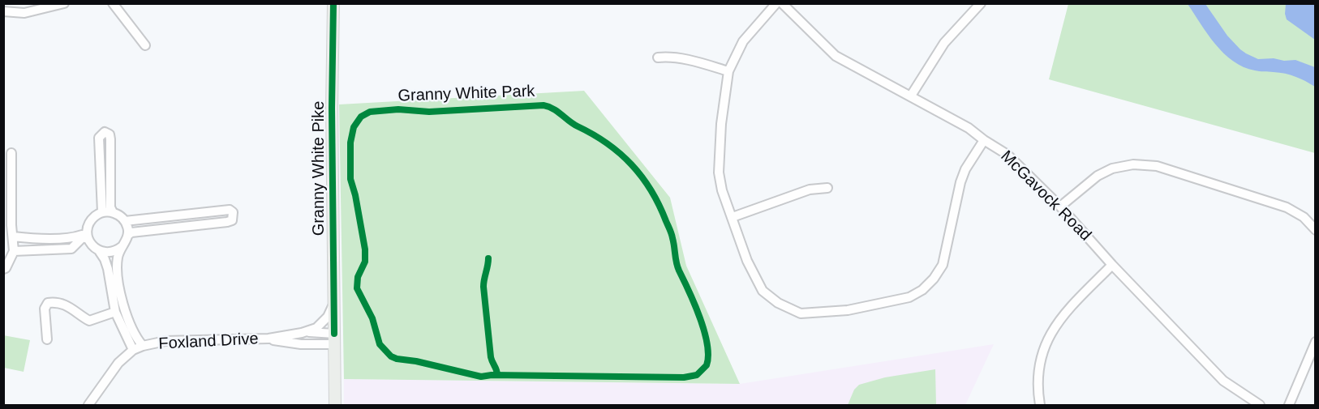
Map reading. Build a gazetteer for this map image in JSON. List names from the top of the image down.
{
  "streets": {
    "main road": ["Granny White Pike"],
    "street": ["McGavock Road", "Foxland Drive"],
    "cycle path": ["Granny White Park"]
  },
  "crossings": [
    ["Granny White Pike", "Foxland Drive"]
  ]
}
